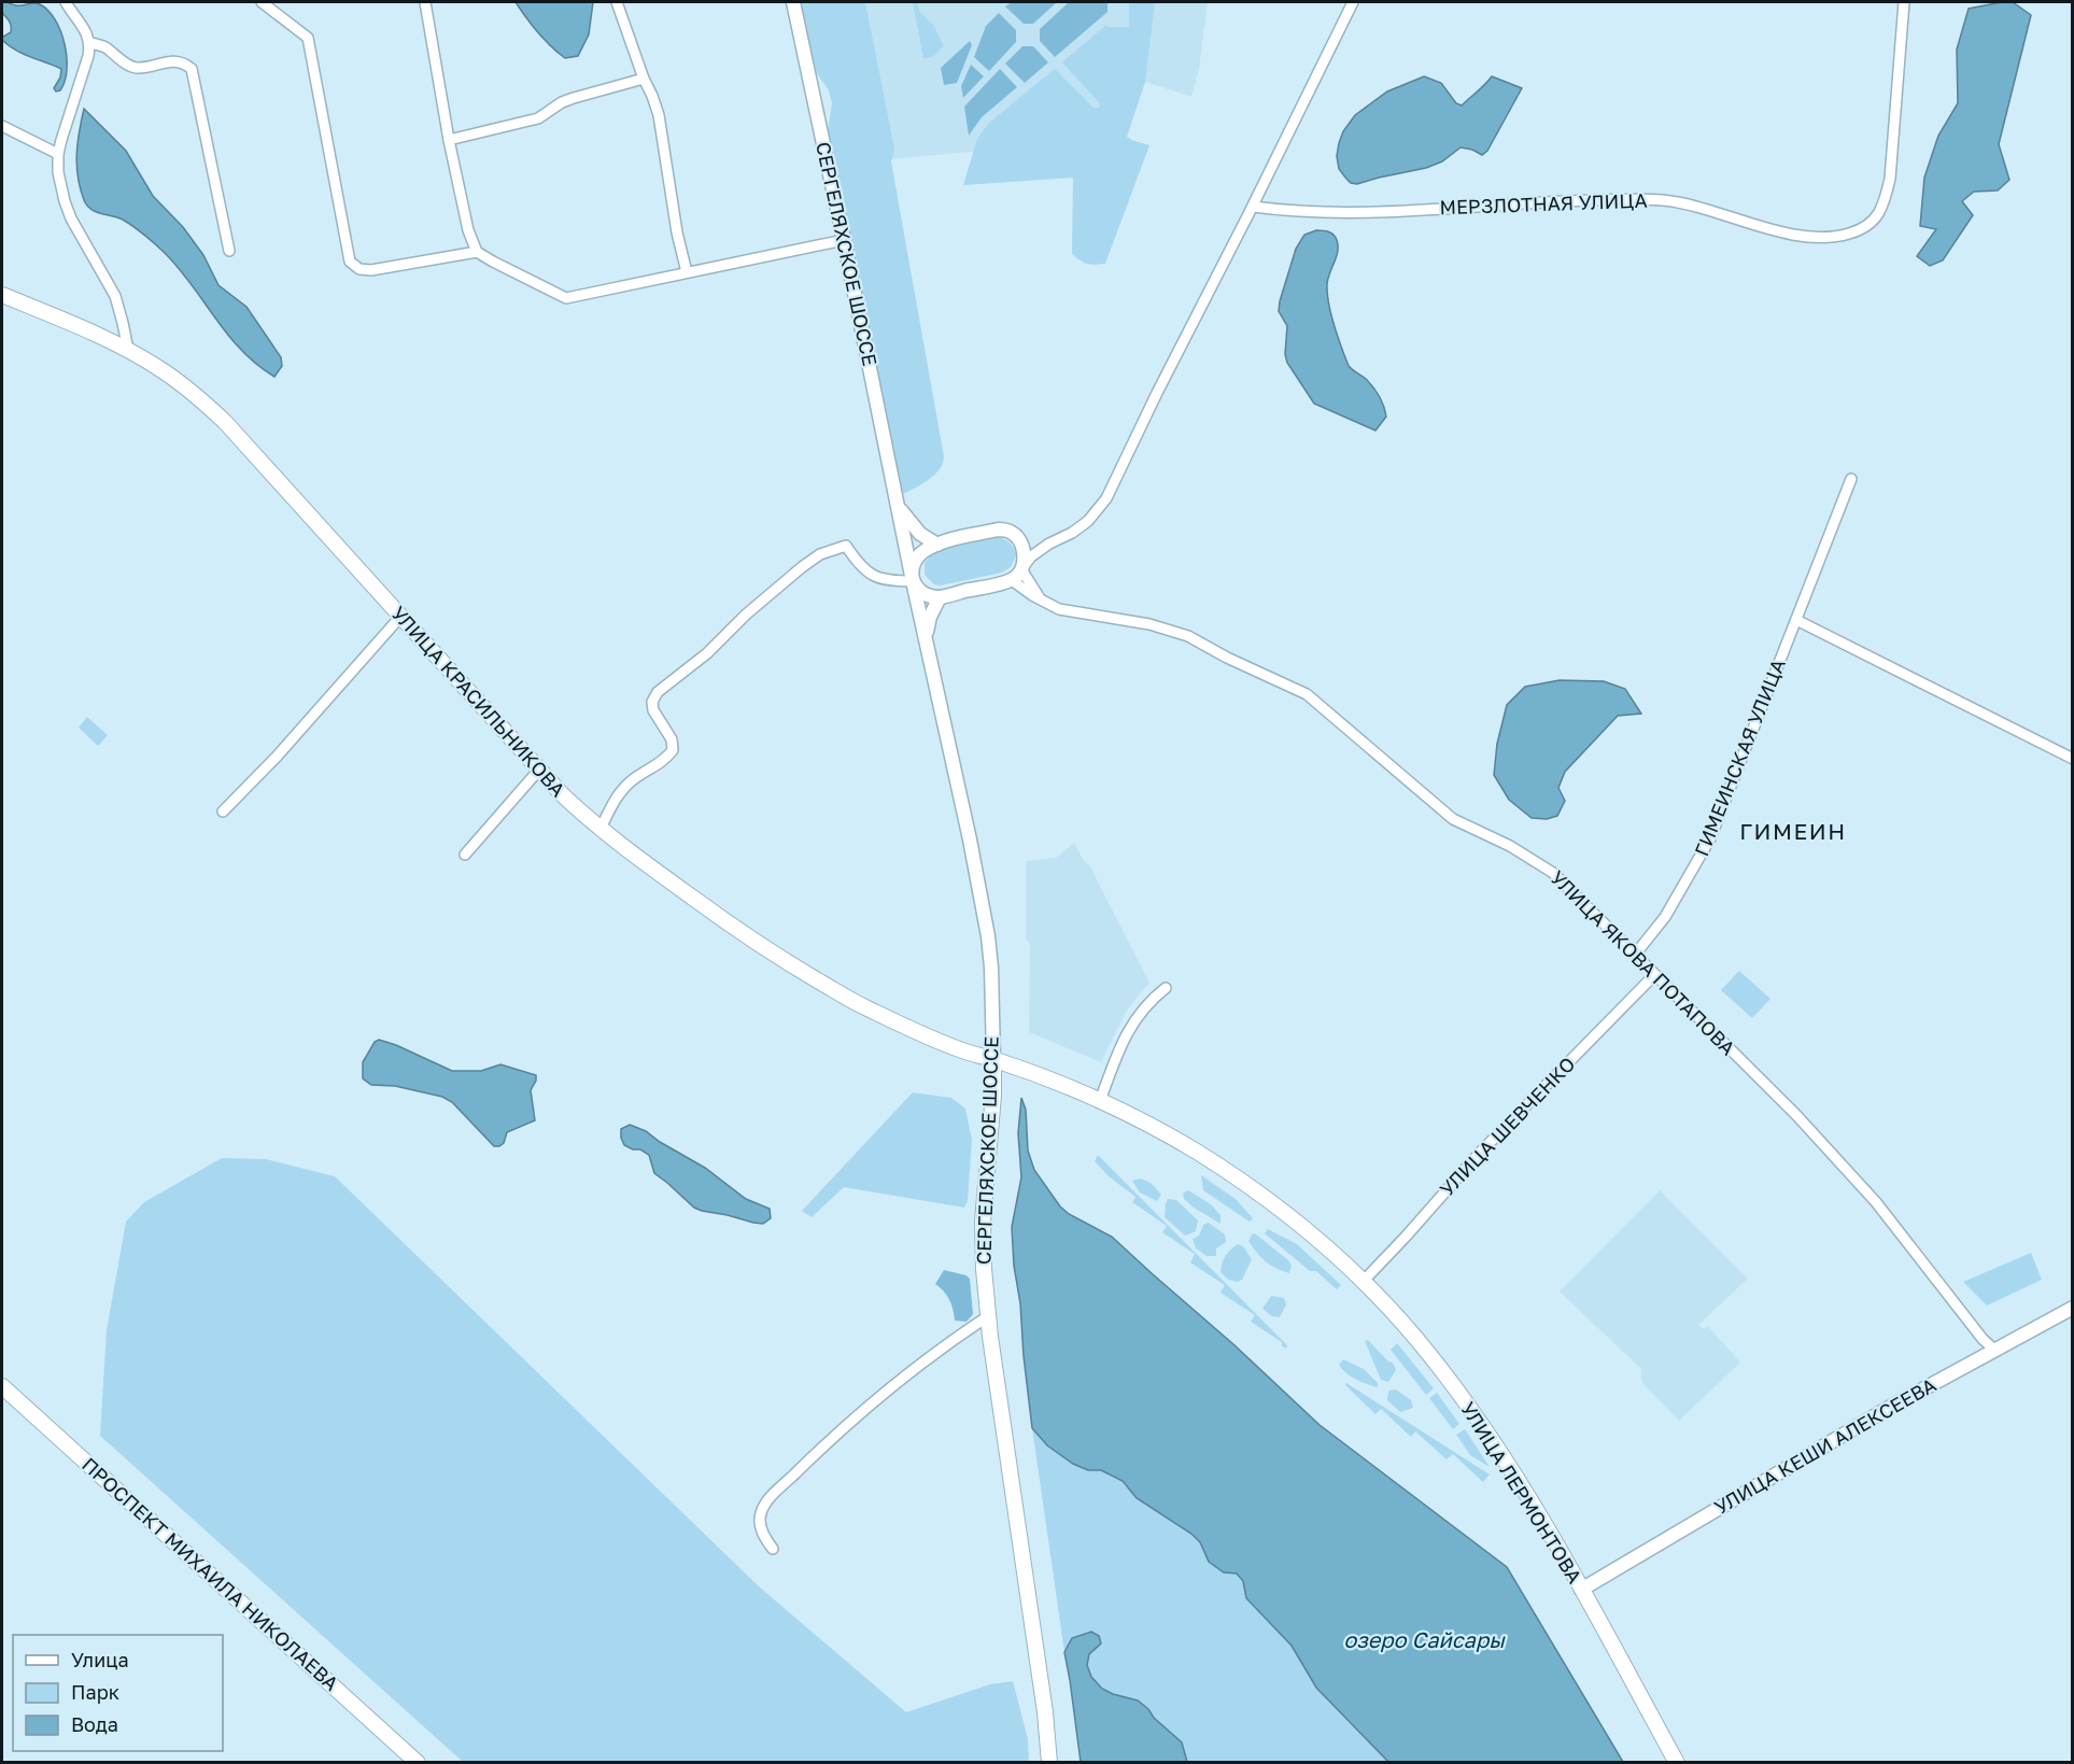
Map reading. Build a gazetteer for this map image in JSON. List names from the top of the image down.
{
  "streets": {
    "main road": [
      "СЕРГЕЛЯХСКОЕ ШОССЕ",
      "УЛИЦА КРАСИЛЬНИКОВА",
      "УЛИЦА КЕШИ АЛЕКСЕЕВА",
      "УЛИЦА ЛЕРМОНТОВА",
      "ПРОСПЕКТ МИХАИЛА НИКОЛАЕВА"
    ],
    "street": [
      "МЕРЗЛОТНАЯ УЛИЦА",
      "ГИМЕИНСКАЯ УЛИЦА",
      "УЛИЦА ЯКОВА ПОТАПОВА",
      "УЛИЦА ШЕВЧЕНКО"
    ]
  },
  "crossings": [
    ["СЕРГЕЛЯХСКОЕ ШОССЕ", "УЛИЦА КРАСИЛЬНИКОВА"],
    ["СЕРГЕЛЯХСКОЕ ШОССЕ", "УЛИЦА ЛЕРМОНТОВА"],
    ["УЛИЦА КРАСИЛЬНИКОВА", "УЛИЦА ЛЕРМОНТОВА"],
    ["ГИМЕИНСКАЯ УЛИЦА", "УЛИЦА ЯКОВА ПОТАПОВА"],
    ["УЛИЦА ЯКОВА ПОТАПОВА", "УЛИЦА ШЕВЧЕНКО"],
    ["УЛИЦА ЯКОВА ПОТАПОВА", "УЛИЦА КЕШИ АЛЕКСЕЕВА"],
    ["УЛИЦА ШЕВЧЕНКО", "УЛИЦА ЛЕРМОНТОВА"],
    ["УЛИЦА КЕШИ АЛЕКСЕЕВА", "УЛИЦА ЛЕРМОНТОВА"]
  ],
  "districts": ["ГИМЕИН"],
  "water": ["озеро Сайсары"],
  "legend": ["Улица", "Парк", "Вода"]
}
